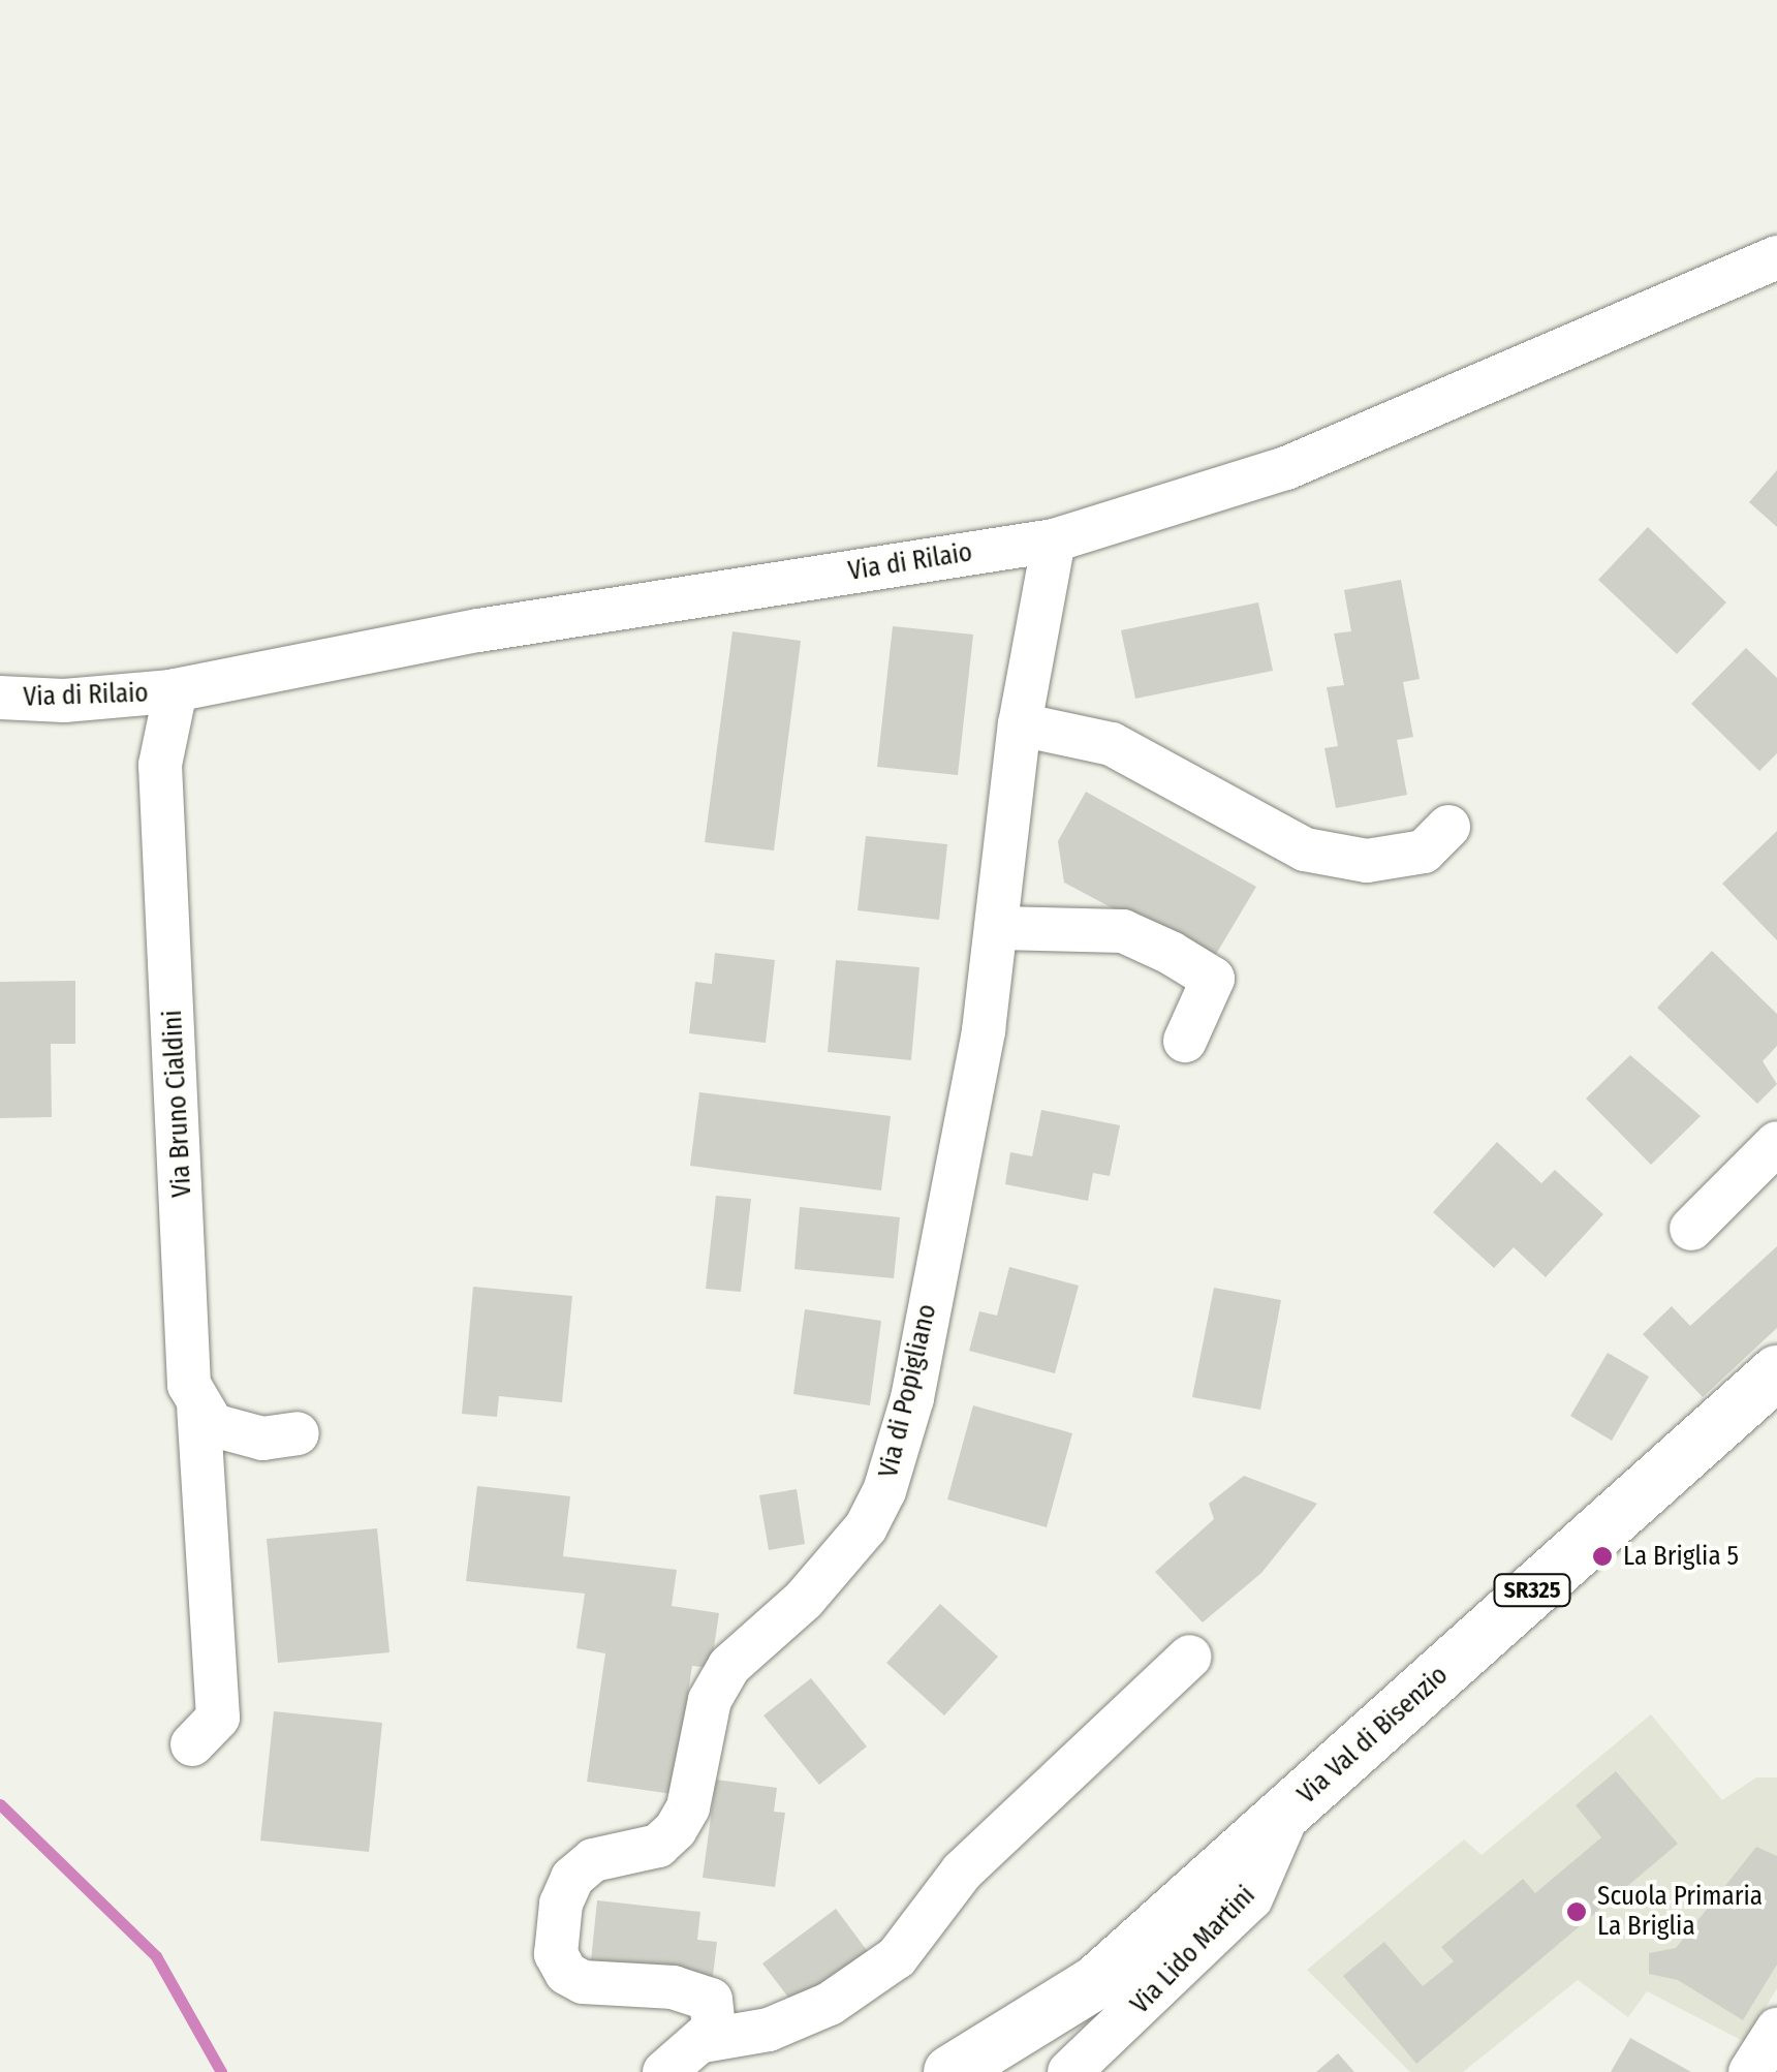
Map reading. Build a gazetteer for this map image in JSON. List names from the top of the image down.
{
  "streets": {
    "main road": ["SR325", "Via Val di Bisenzio"],
    "street": [
      "Via di Rilaio",
      "Via Bruno Cialdini",
      "Via di Popigliano",
      "Via Lido Martini"
    ]
  },
  "crossings": [
    ["Via di Rilaio", "Via Bruno Cialdini"],
    ["Via di Rilaio", "Via di Popigliano"],
    ["Via Val di Bisenzio", "Via Lido Martini"]
  ],
  "places": ["La Briglia 5", "Scuola Primaria La Briglia"]
}
